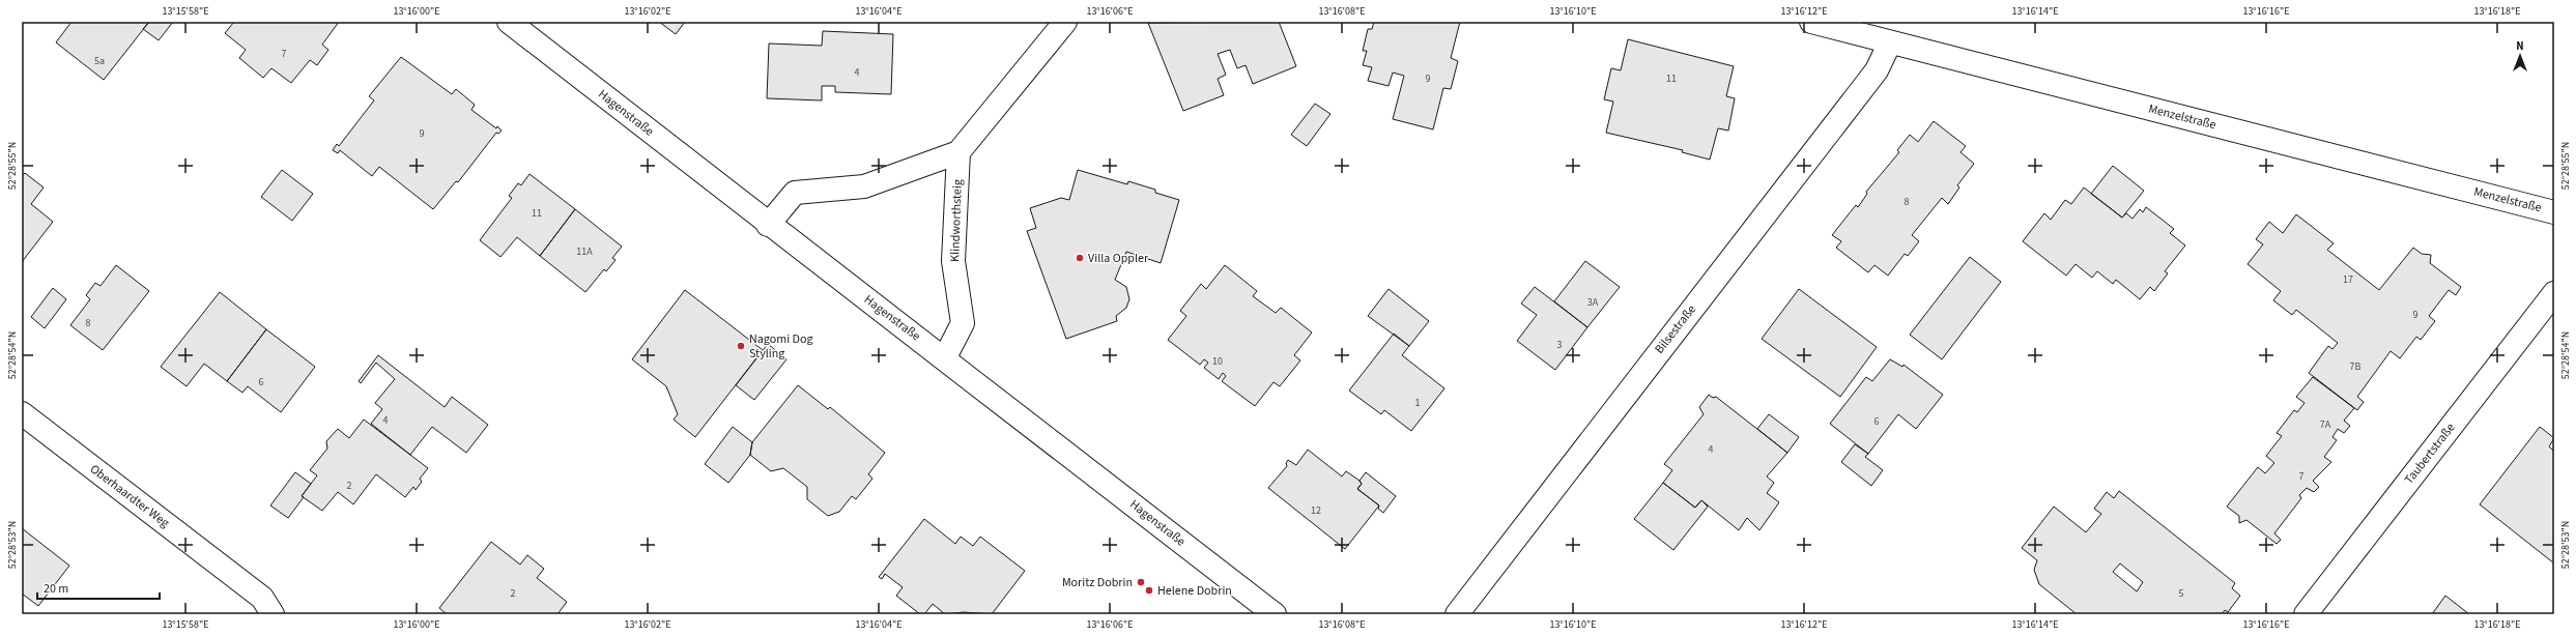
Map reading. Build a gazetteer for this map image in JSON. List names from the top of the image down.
{
  "streets": {
    "street": [
      "Hagenstraße",
      "Menzelstraße",
      "Klindworthsteig",
      "Bilsestraße",
      "Taubertstraße",
      "Oberhaardter Weg"
    ]
  },
  "crossings": [
    ["Hagenstraße", "Klindworthsteig"],
    ["Menzelstraße", "Bilsestraße"]
  ],
  "places": [
    "Villa Oppler",
    "Nagomi Dog Styling",
    "Moritz Dobrin",
    "Helene Dobrin"
  ],
  "house_numbers": [
    "7",
    "5a",
    "4",
    "9",
    "11",
    "9",
    "8",
    "11",
    "11A",
    "17",
    "3A",
    "9",
    "8",
    "3",
    "10",
    "7B",
    "6",
    "1",
    "4",
    "6",
    "7A",
    "4",
    "7",
    "2",
    "12",
    "2",
    "5"
  ],
  "scale_bar": "20 m",
  "north": "top",
  "coordinates": [
    "13°15'58\"E",
    "13°16'00\"E",
    "13°16'02\"E",
    "13°16'04\"E",
    "13°16'06\"E",
    "13°16'08\"E",
    "13°16'10\"E",
    "13°16'12\"E",
    "13°16'14\"E",
    "13°16'16\"E",
    "13°16'18\"E",
    "52°28'55\"N",
    "52°28'54\"N",
    "52°28'53\"N"
  ]
}
